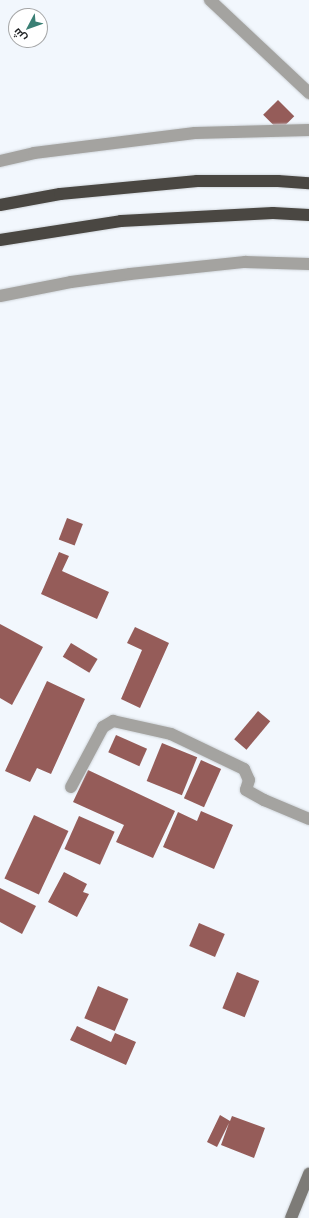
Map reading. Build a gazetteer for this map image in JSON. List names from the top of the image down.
{
  "north": "bottom left"
}
